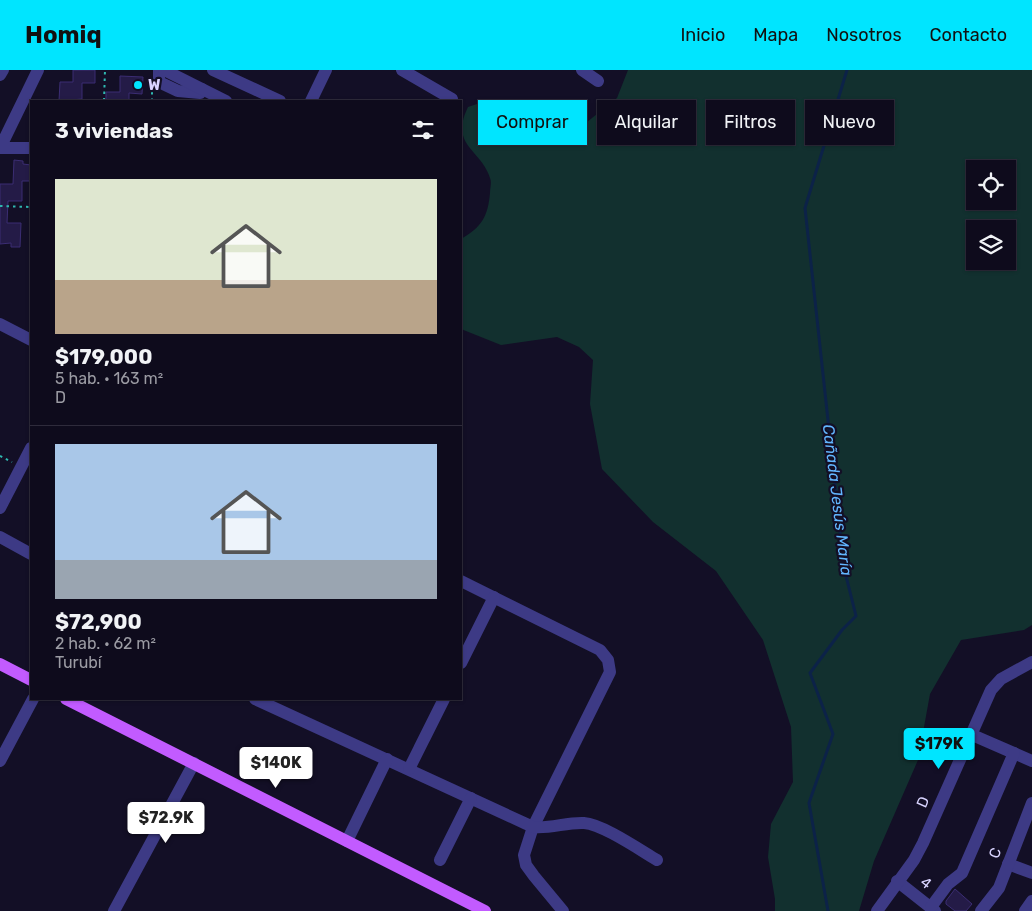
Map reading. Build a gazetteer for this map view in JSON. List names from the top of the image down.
{
  "streets": {
    "street": ["D", "C", "4"]
  },
  "crossings": [
    ["D", "4"]
  ],
  "water": ["Cañada Jesús María"],
  "places": ["W"],
  "page": {
    "header": "Homiq",
    "nav": [
      "Inicio",
      "Mapa",
      "Nosotros",
      "Contacto"
    ],
    "chip": [
      "Comprar",
      "Alquilar",
      "Filtros",
      "Nuevo"
    ],
    "heading": "3 viviendas",
    "list": [
      {
        "name": "$179,000",
        "note": "5 hab. · 163 m² · D"
      },
      {
        "name": "$72,900",
        "note": "2 hab. · 62 m² · Turubí"
      }
    ],
    "price": ["$179K", "$140K", "$72.9K"]
  }
}
